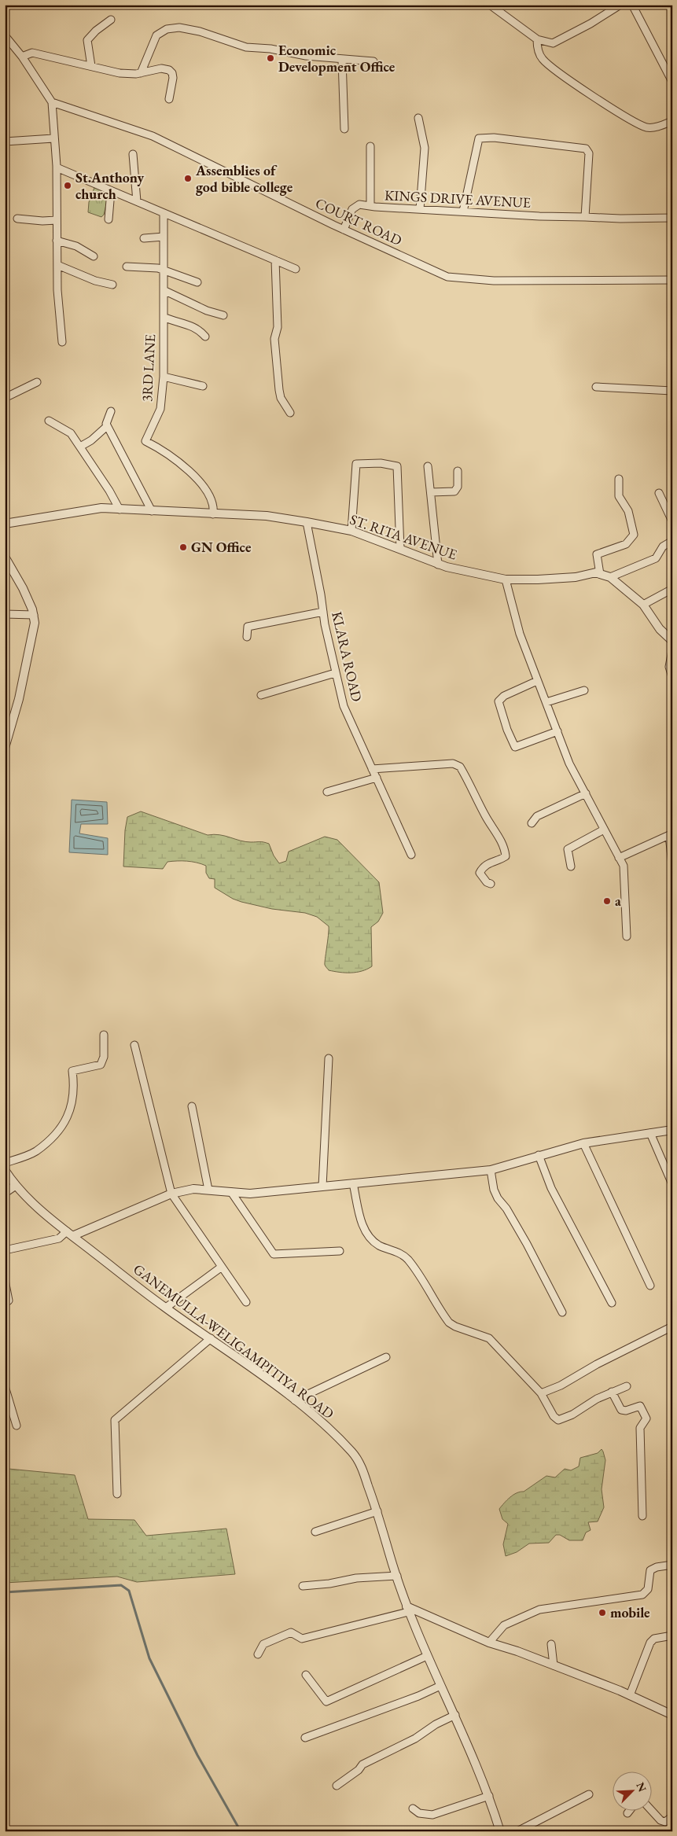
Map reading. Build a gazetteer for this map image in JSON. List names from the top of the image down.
{
  "streets": {
    "street": [
      "KINGS DRIVE AVENUE",
      "COURT ROAD",
      "3RD LANE",
      "ST. RITA AVENUE",
      "KLARA ROAD",
      "GANEMULLA-WELIGAMPITIYA ROAD"
    ]
  },
  "crossings": [
    ["KINGS DRIVE AVENUE", "COURT ROAD"],
    ["3RD LANE", "ST. RITA AVENUE"],
    ["ST. RITA AVENUE", "KLARA ROAD"]
  ],
  "places": [
    "Economic Development Office",
    "Assemblies of god bible college",
    "St.Anthony church",
    "GN Office",
    "a",
    "mobile"
  ],
  "north": "top right"
}
